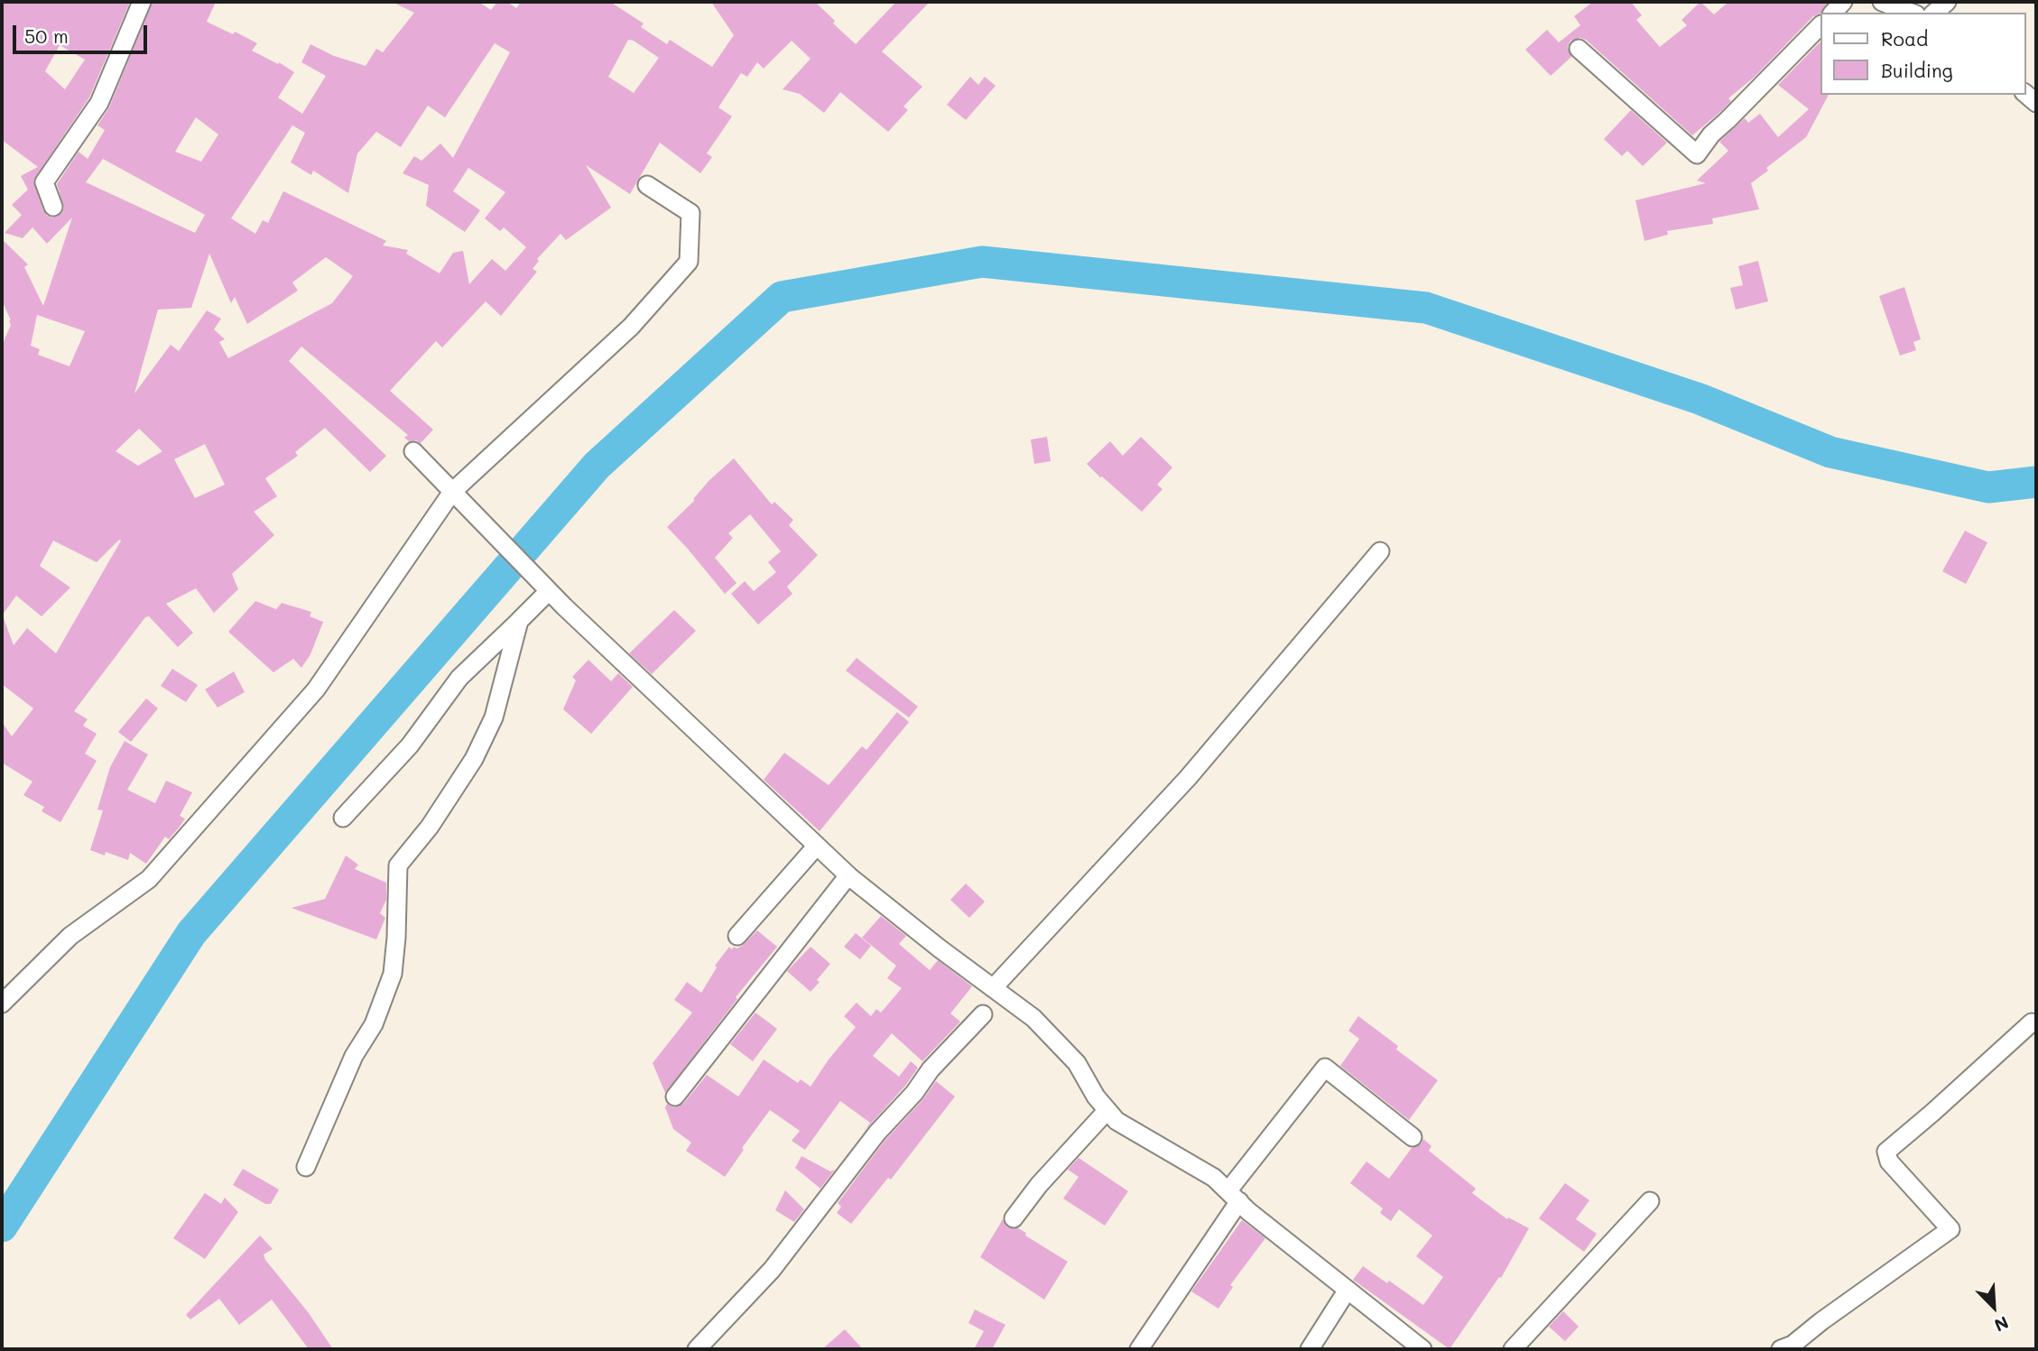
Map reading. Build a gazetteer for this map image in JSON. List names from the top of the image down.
{
  "legend": ["Road", "Building"],
  "scale_bar": "50 m",
  "north": "bottom right"
}
